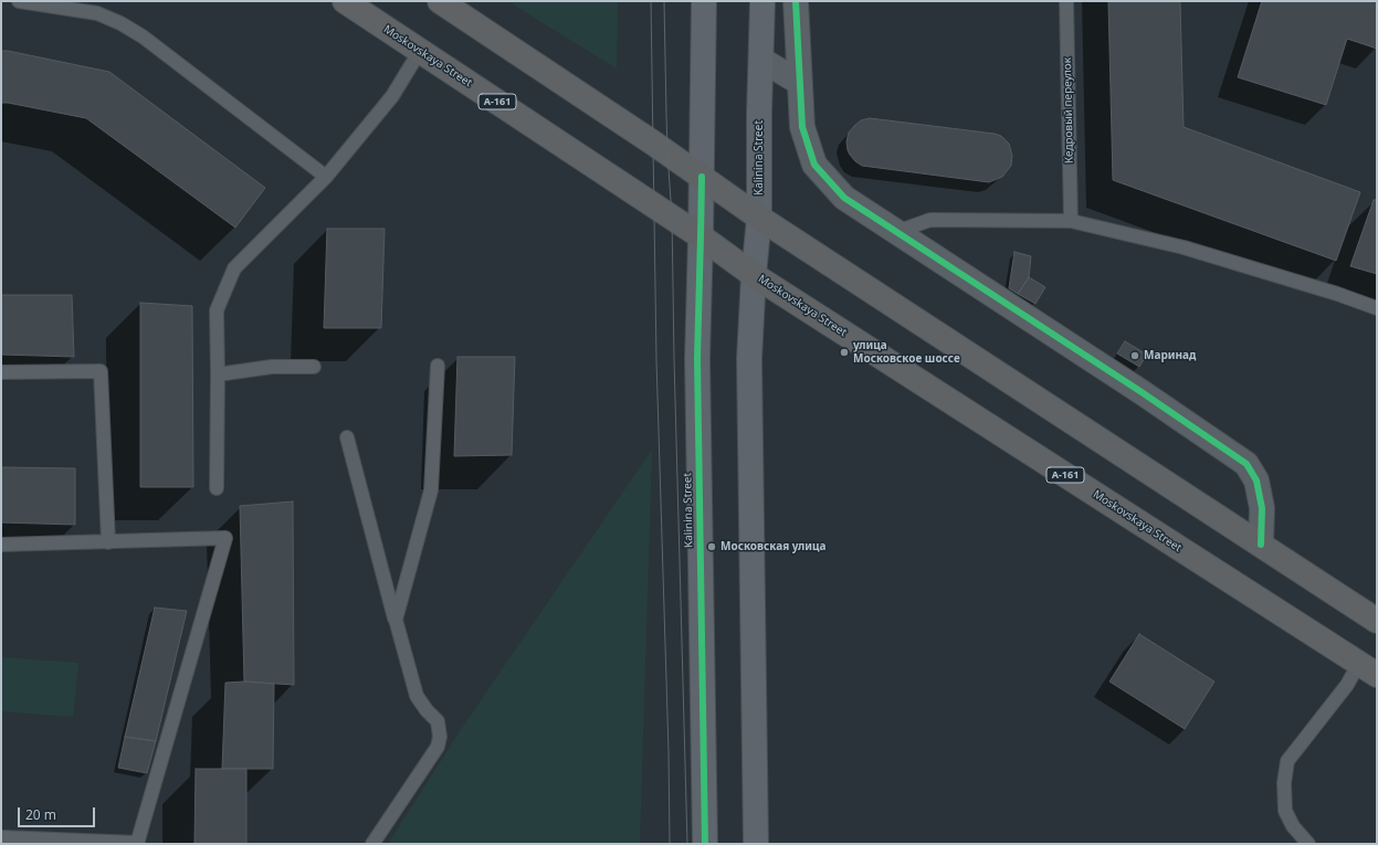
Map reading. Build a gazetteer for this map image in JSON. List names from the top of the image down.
{
  "streets": {
    "highway": ["Moskovskaya Street", "А-161"],
    "street": ["Kalinina Street"],
    "lane": ["Кедровый переулок"]
  },
  "crossings": [
    ["Moskovskaya Street", "Kalinina Street"]
  ],
  "places": ["улица Московское шоссе", "Маринад", "Московская улица"],
  "scale_bar": "20 m"
}
